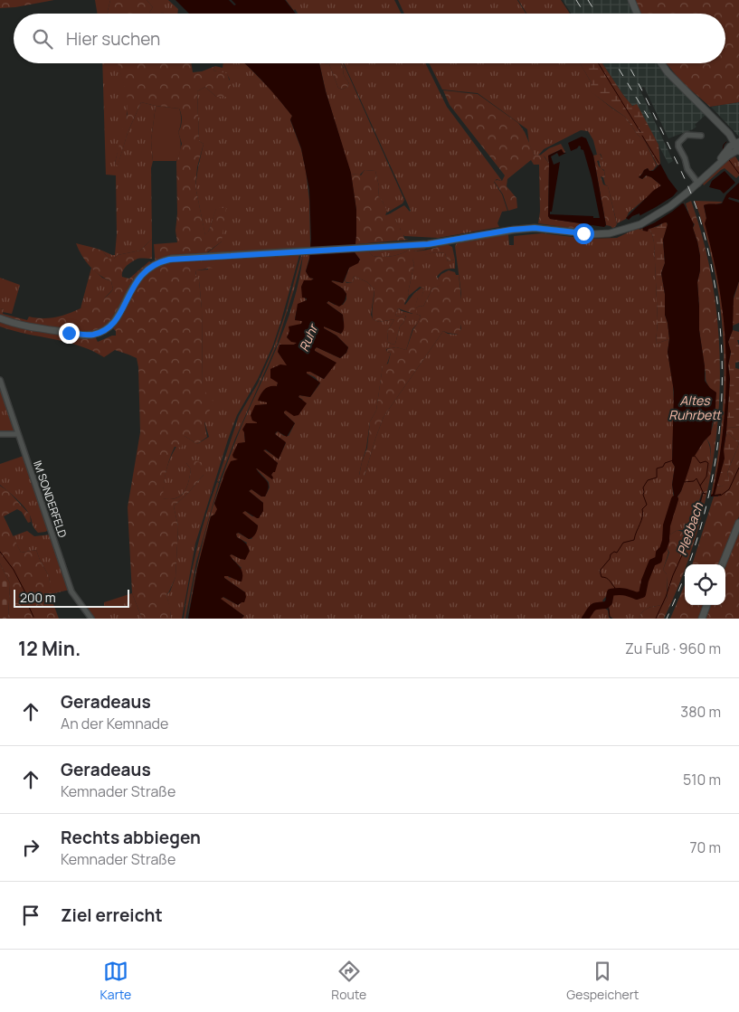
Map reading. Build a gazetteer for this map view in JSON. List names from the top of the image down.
{
  "streets": {
    "street": ["IM SONDERFELD"]
  },
  "water": ["Ruhr", "Altes Ruhrbett", "Pleßbach"],
  "scale_bar": "200 m",
  "page": {
    "search": "Hier suchen",
    "scale": "200 m",
    "heading": ["12 Min.", "Zu Fuß · 960 m"],
    "list": [
      ["Geradeaus", "An der Kemnade", "380 m"],
      ["Geradeaus", "Kemnader Straße", "510 m"],
      ["Rechts abbiegen", "Kemnader Straße", "70 m"],
      "Ziel erreicht"
    ],
    "nav": ["Karte", "Route", "Gespeichert"]
  }
}
